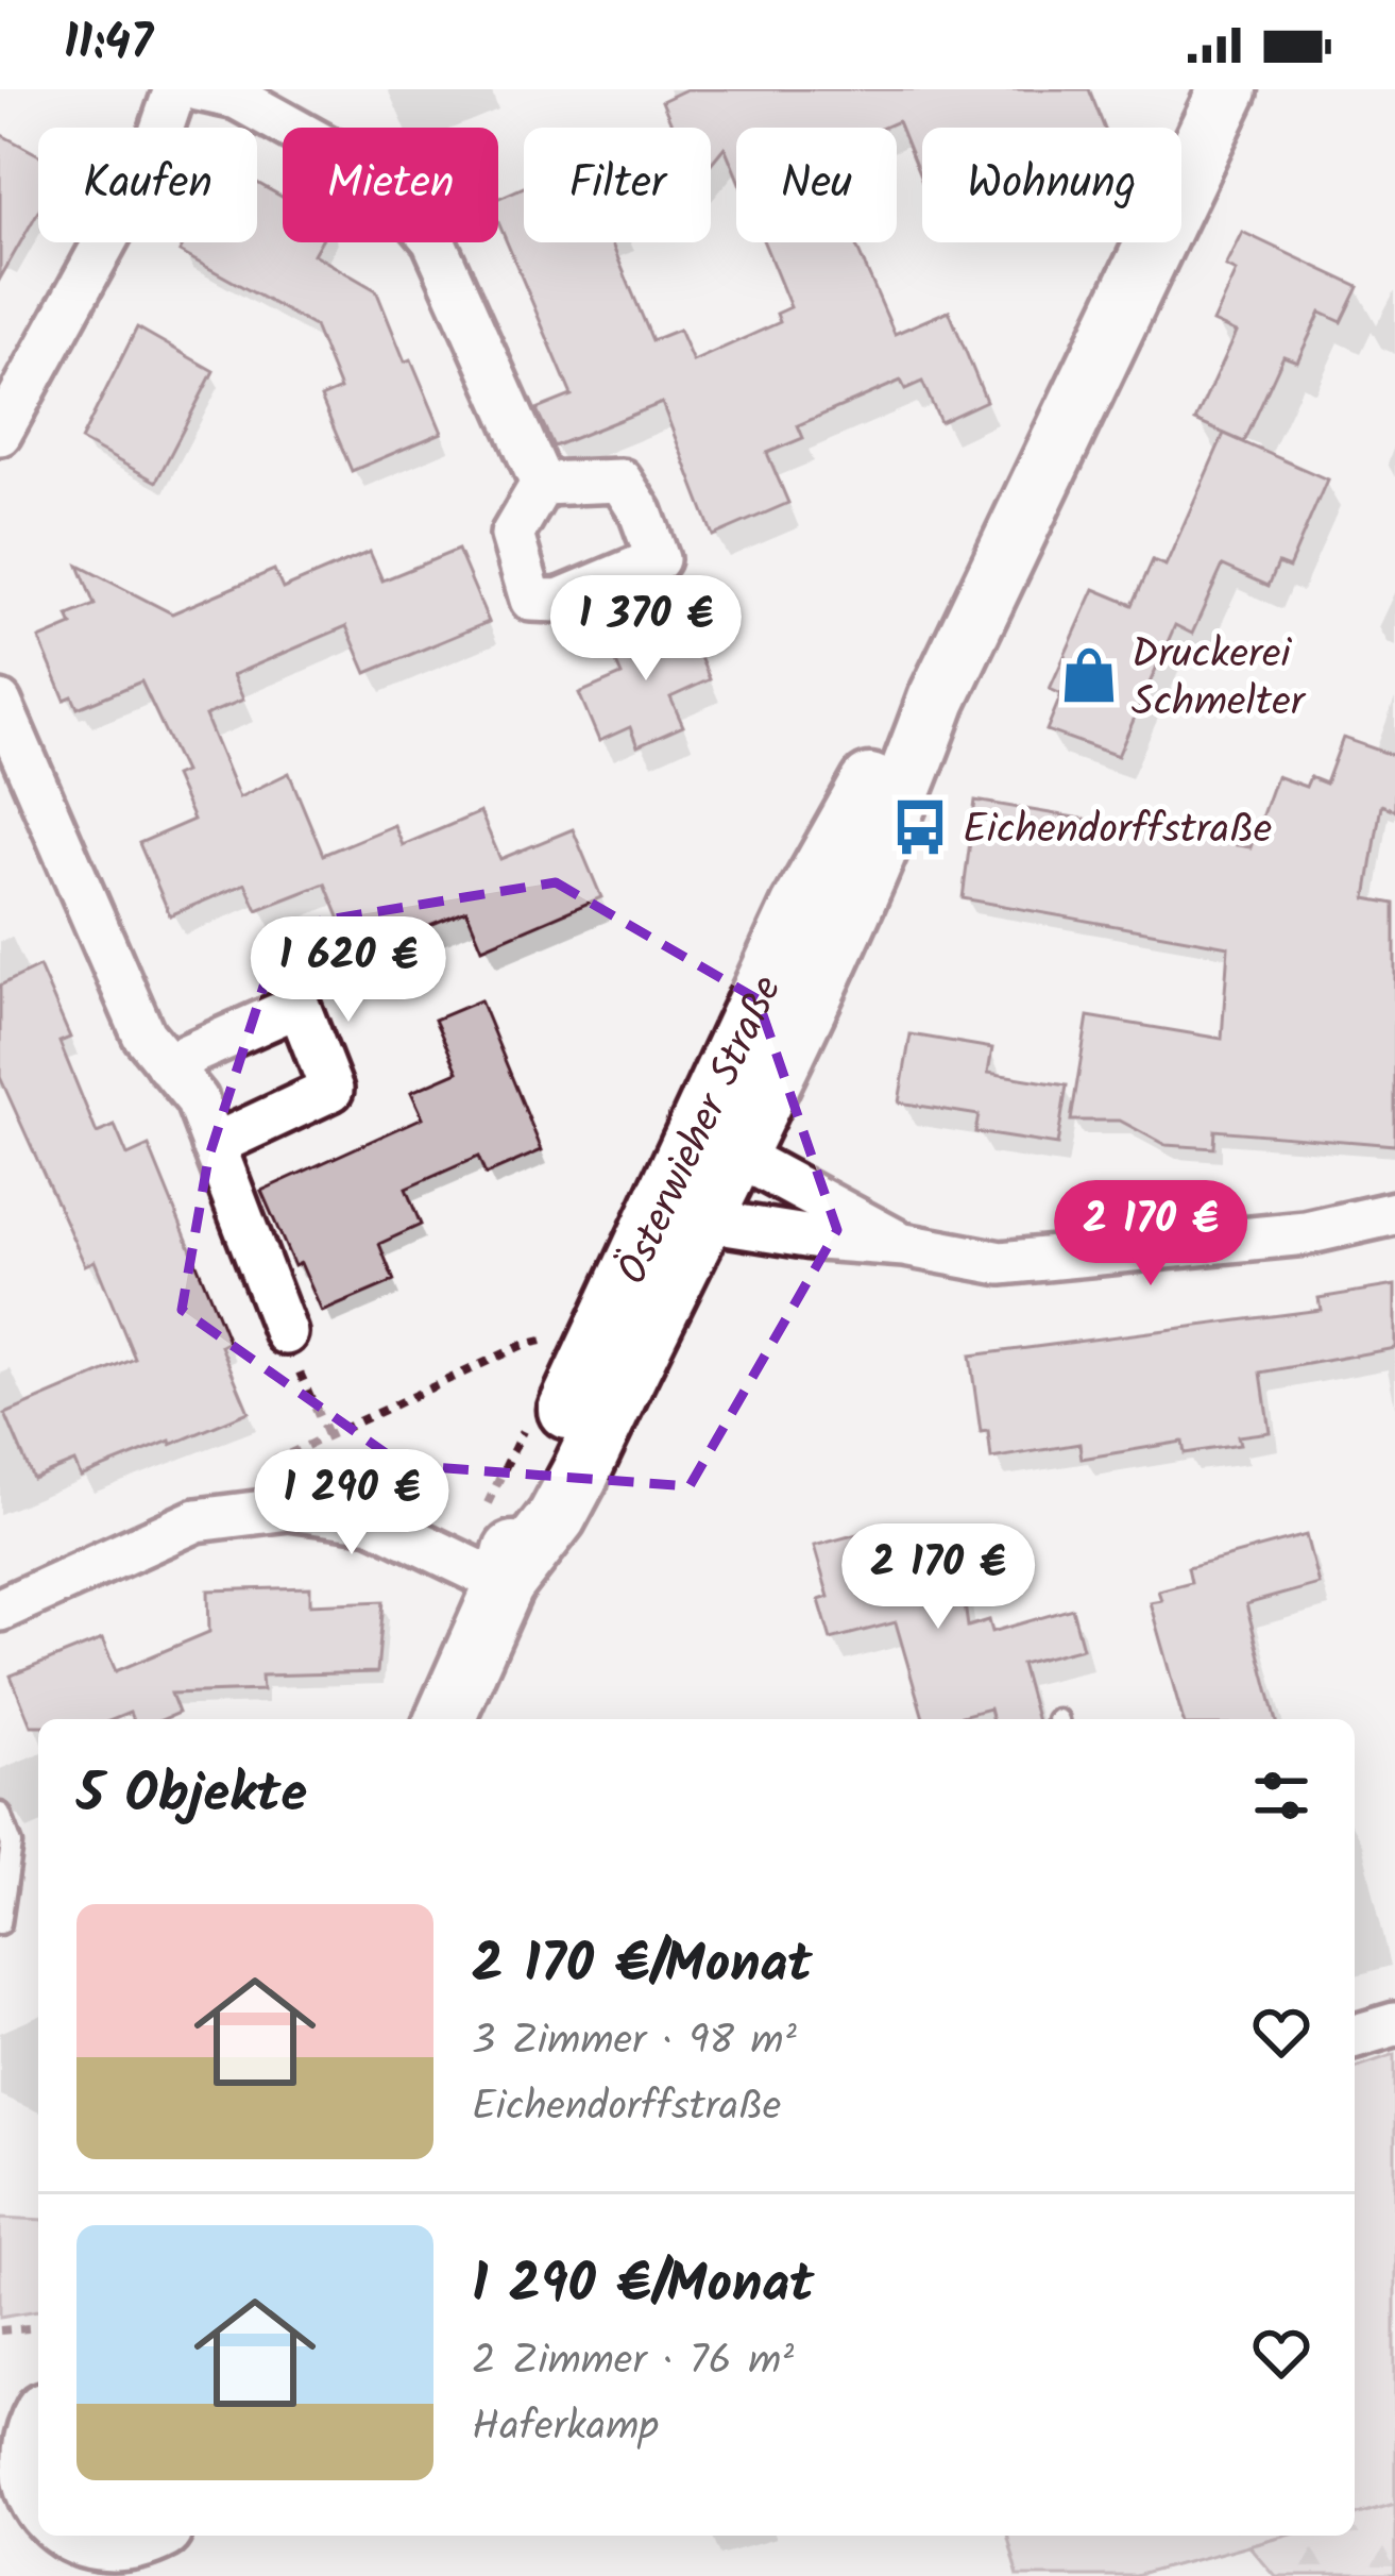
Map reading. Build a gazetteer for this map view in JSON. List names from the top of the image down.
{
  "streets": {
    "street": ["Österwieher Straße"]
  },
  "places": {
    "shop": ["Druckerei Schmelter"],
    "bus stop": ["Eichendorffstraße"]
  },
  "page": {
    "status": "11:47",
    "chip": [
      "Kaufen",
      "Mieten",
      "Filter",
      "Neu",
      "Wohnung"
    ],
    "price": [
      "1 370 €",
      "1 620 €",
      "2 170 €",
      "1 290 €",
      "2 170 €"
    ],
    "heading": "5 Objekte",
    "list": [
      {
        "name": "2 170 €/Monat",
        "note": "3 Zimmer · 98 m² · Eichendorffstraße"
      },
      {
        "name": "1 290 €/Monat",
        "note": "2 Zimmer · 76 m² · Haferkamp"
      }
    ]
  }
}
